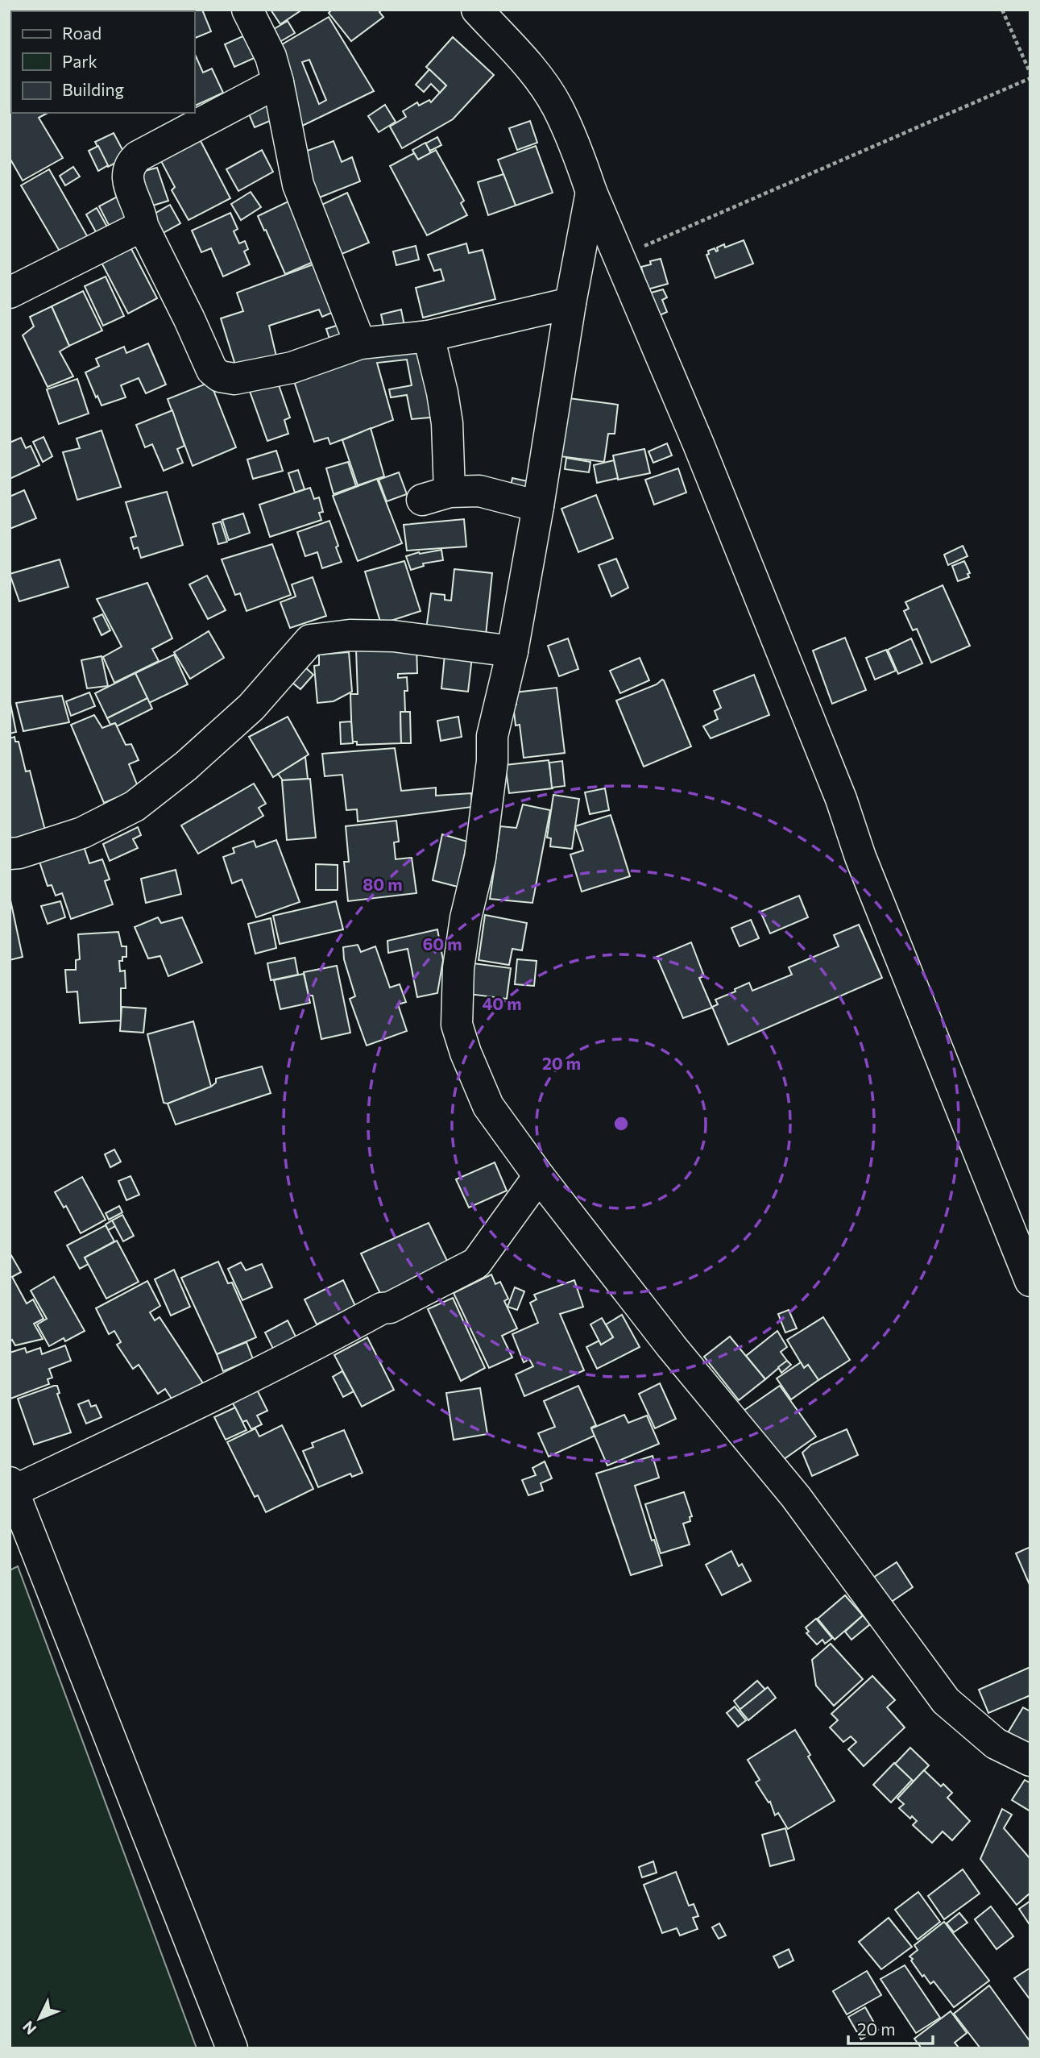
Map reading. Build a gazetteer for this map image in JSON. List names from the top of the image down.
{
  "legend": ["Road", "Park", "Building"],
  "scale_bar": "20 m",
  "north": "bottom left",
  "rings": [
    "80 m",
    "60 m",
    "40 m",
    "20 m"
  ]
}
